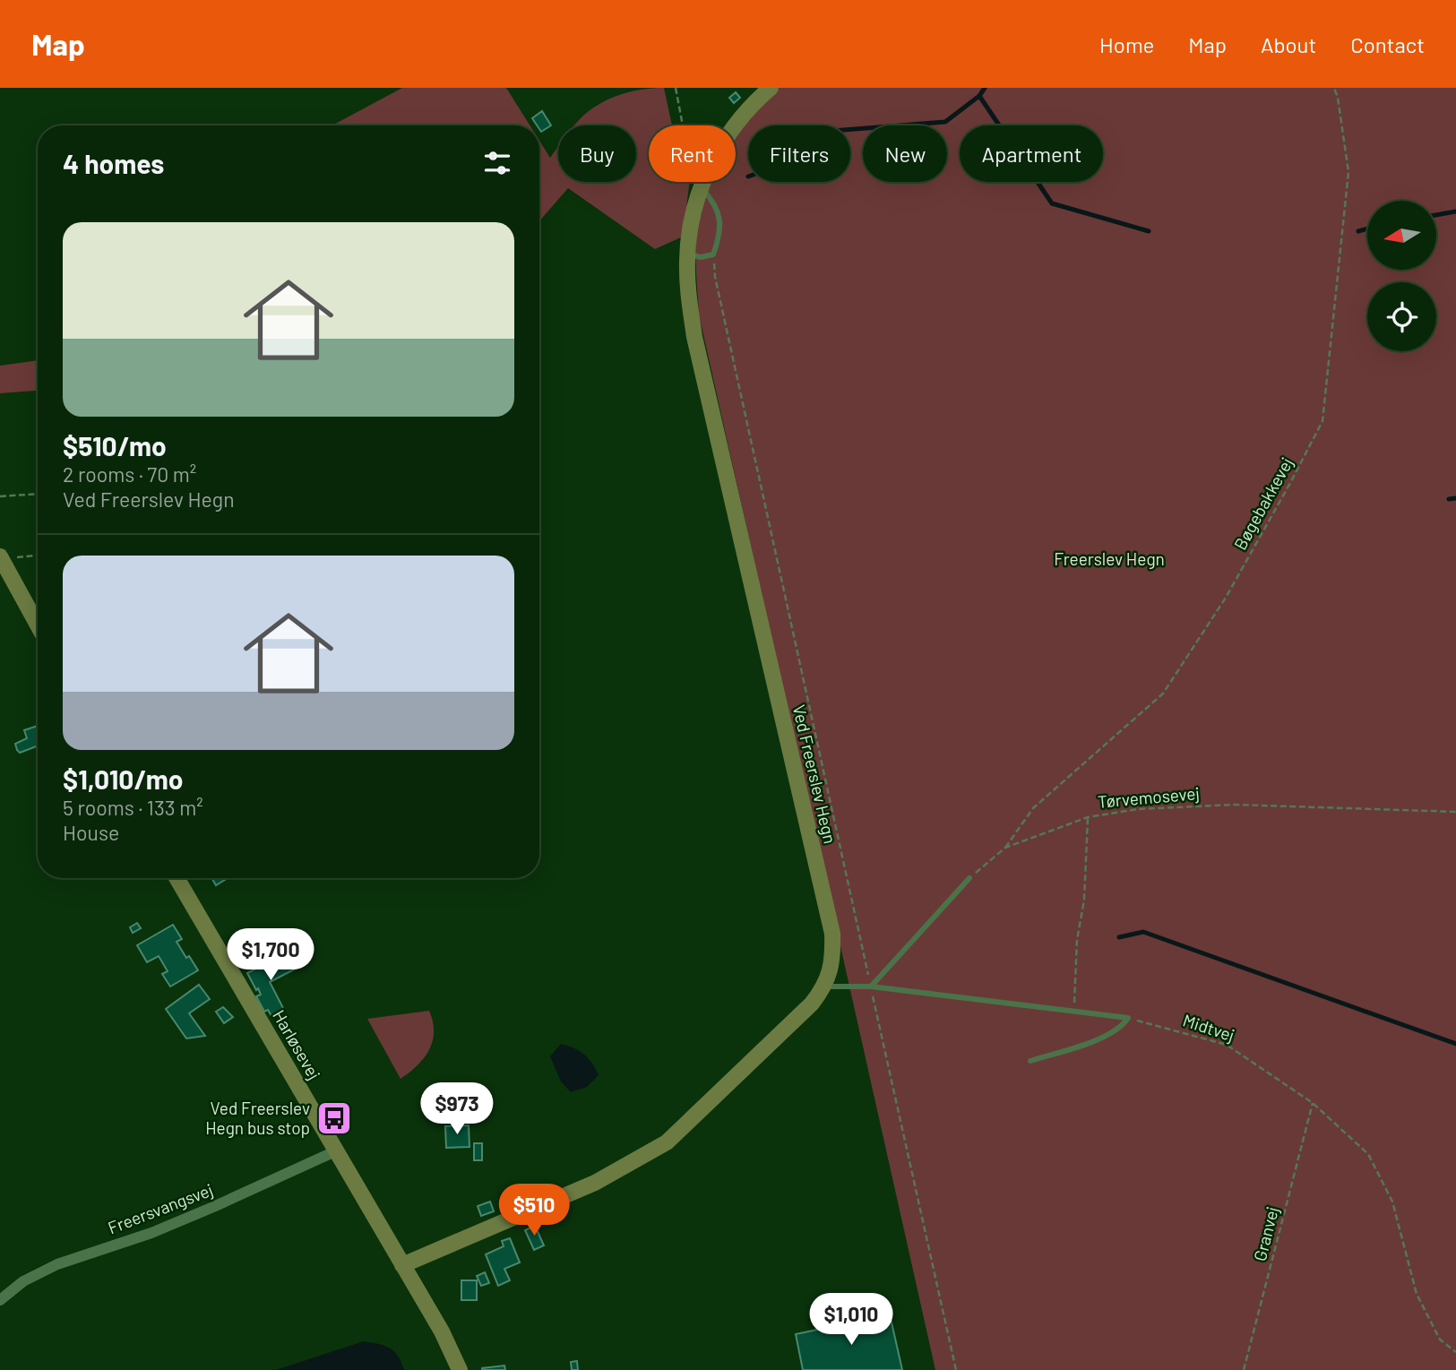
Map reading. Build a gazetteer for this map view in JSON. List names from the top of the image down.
{
  "streets": {
    "street": ["Ved Freerslev Hegn", "Harløsevej", "Freersvangsvej"],
    "path": [
      "Bøgebakkevej",
      "Tørvemosevej",
      "Midtvej",
      "Granvej"
    ]
  },
  "crossings": [
    ["Bøgebakkevej", "Tørvemosevej"],
    ["Ved Freerslev Hegn", "Harløsevej"],
    ["Midtvej", "Granvej"],
    ["Harløsevej", "Freersvangsvej"]
  ],
  "parks": ["Freerslev Hegn"],
  "places": {
    "bus stop": ["Ved Freerslev Hegn bus stop"]
  },
  "north": "left",
  "page": {
    "header": "Map",
    "nav": [
      "Home",
      "Map",
      "About",
      "Contact"
    ],
    "chip": [
      "Buy",
      "Rent",
      "Filters",
      "New",
      "Apartment"
    ],
    "heading": "4 homes",
    "list": [
      {
        "name": "$510/mo",
        "note": "2 rooms · 70 m² · Ved Freerslev Hegn"
      },
      {
        "name": "$1,010/mo",
        "note": "5 rooms · 133 m² · House"
      }
    ],
    "price": [
      "$1,700",
      "$973",
      "$510",
      "$1,010"
    ]
  }
}
